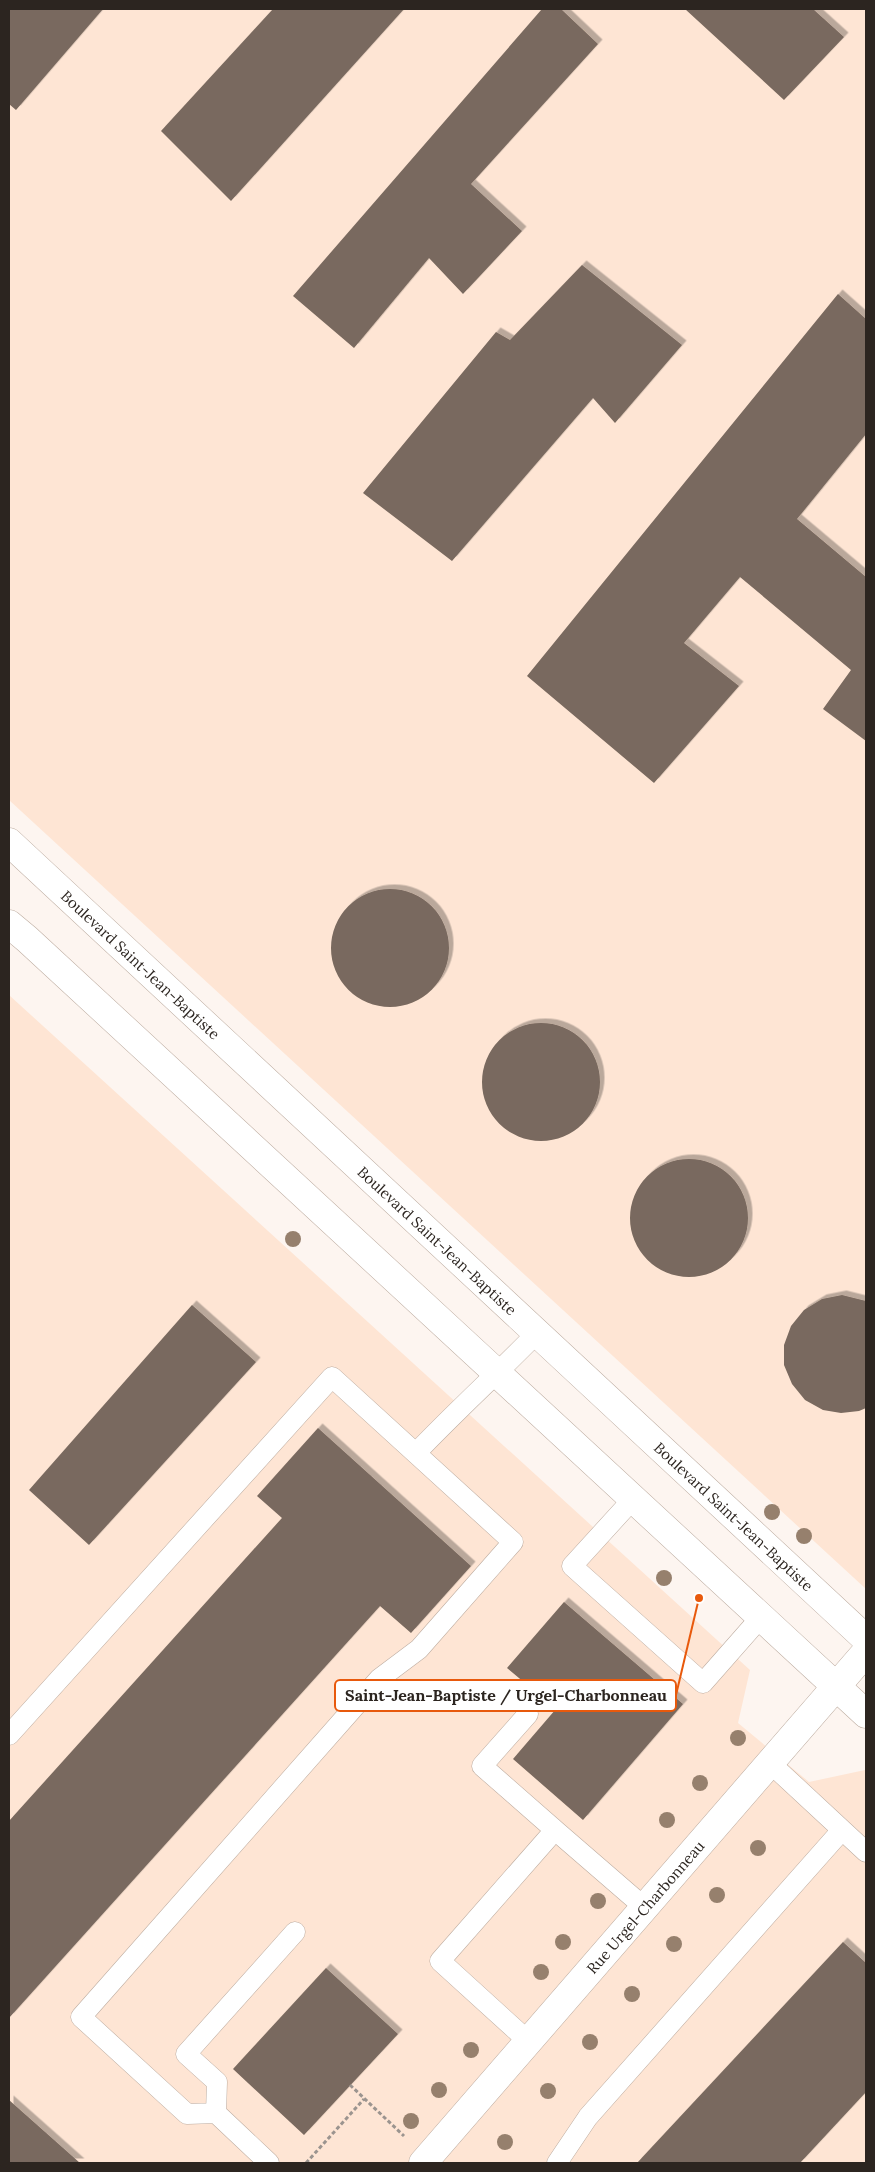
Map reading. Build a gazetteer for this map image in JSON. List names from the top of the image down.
{
  "streets": {
    "main road": ["Boulevard Saint-Jean-Baptiste", "Rue Urgel-Charbonneau"]
  },
  "places": ["Saint-Jean-Baptiste / Urgel-Charbonneau"]
}
